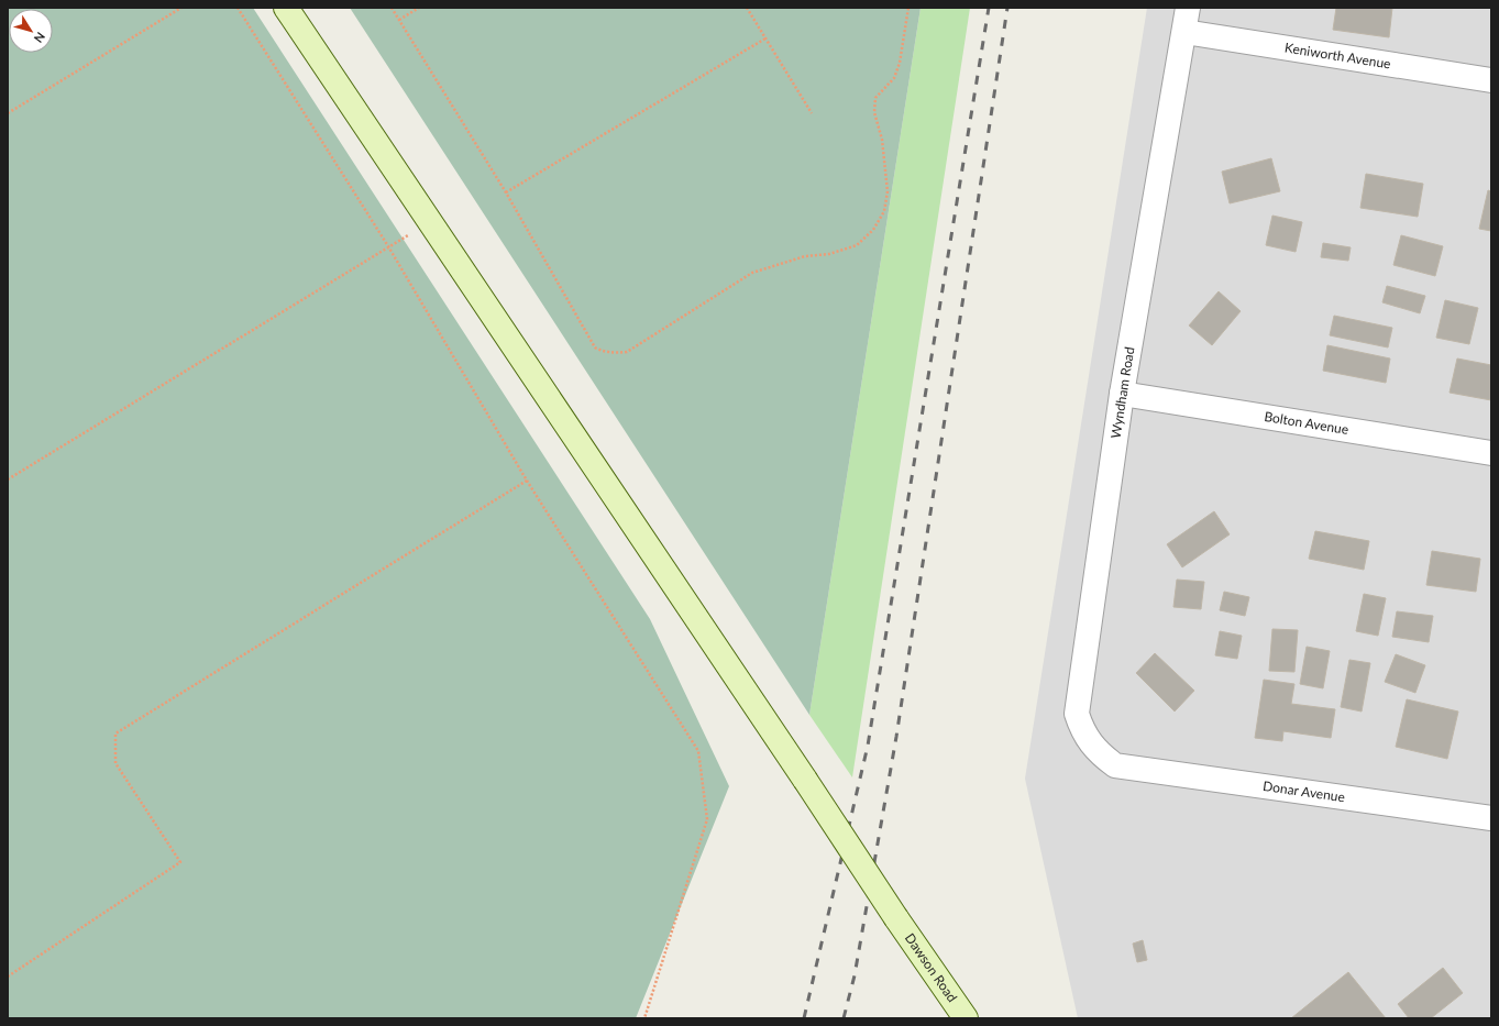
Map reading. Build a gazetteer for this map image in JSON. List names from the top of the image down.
{
  "streets": {
    "street": [
      "Keniworth Avenue",
      "Wyndham Road",
      "Bolton Avenue",
      "Donar Avenue",
      "Dawson Road"
    ]
  },
  "crossings": [
    ["Keniworth Avenue", "Wyndham Road"],
    ["Wyndham Road", "Bolton Avenue"],
    ["Wyndham Road", "Donar Avenue"]
  ],
  "north": "bottom right"
}
